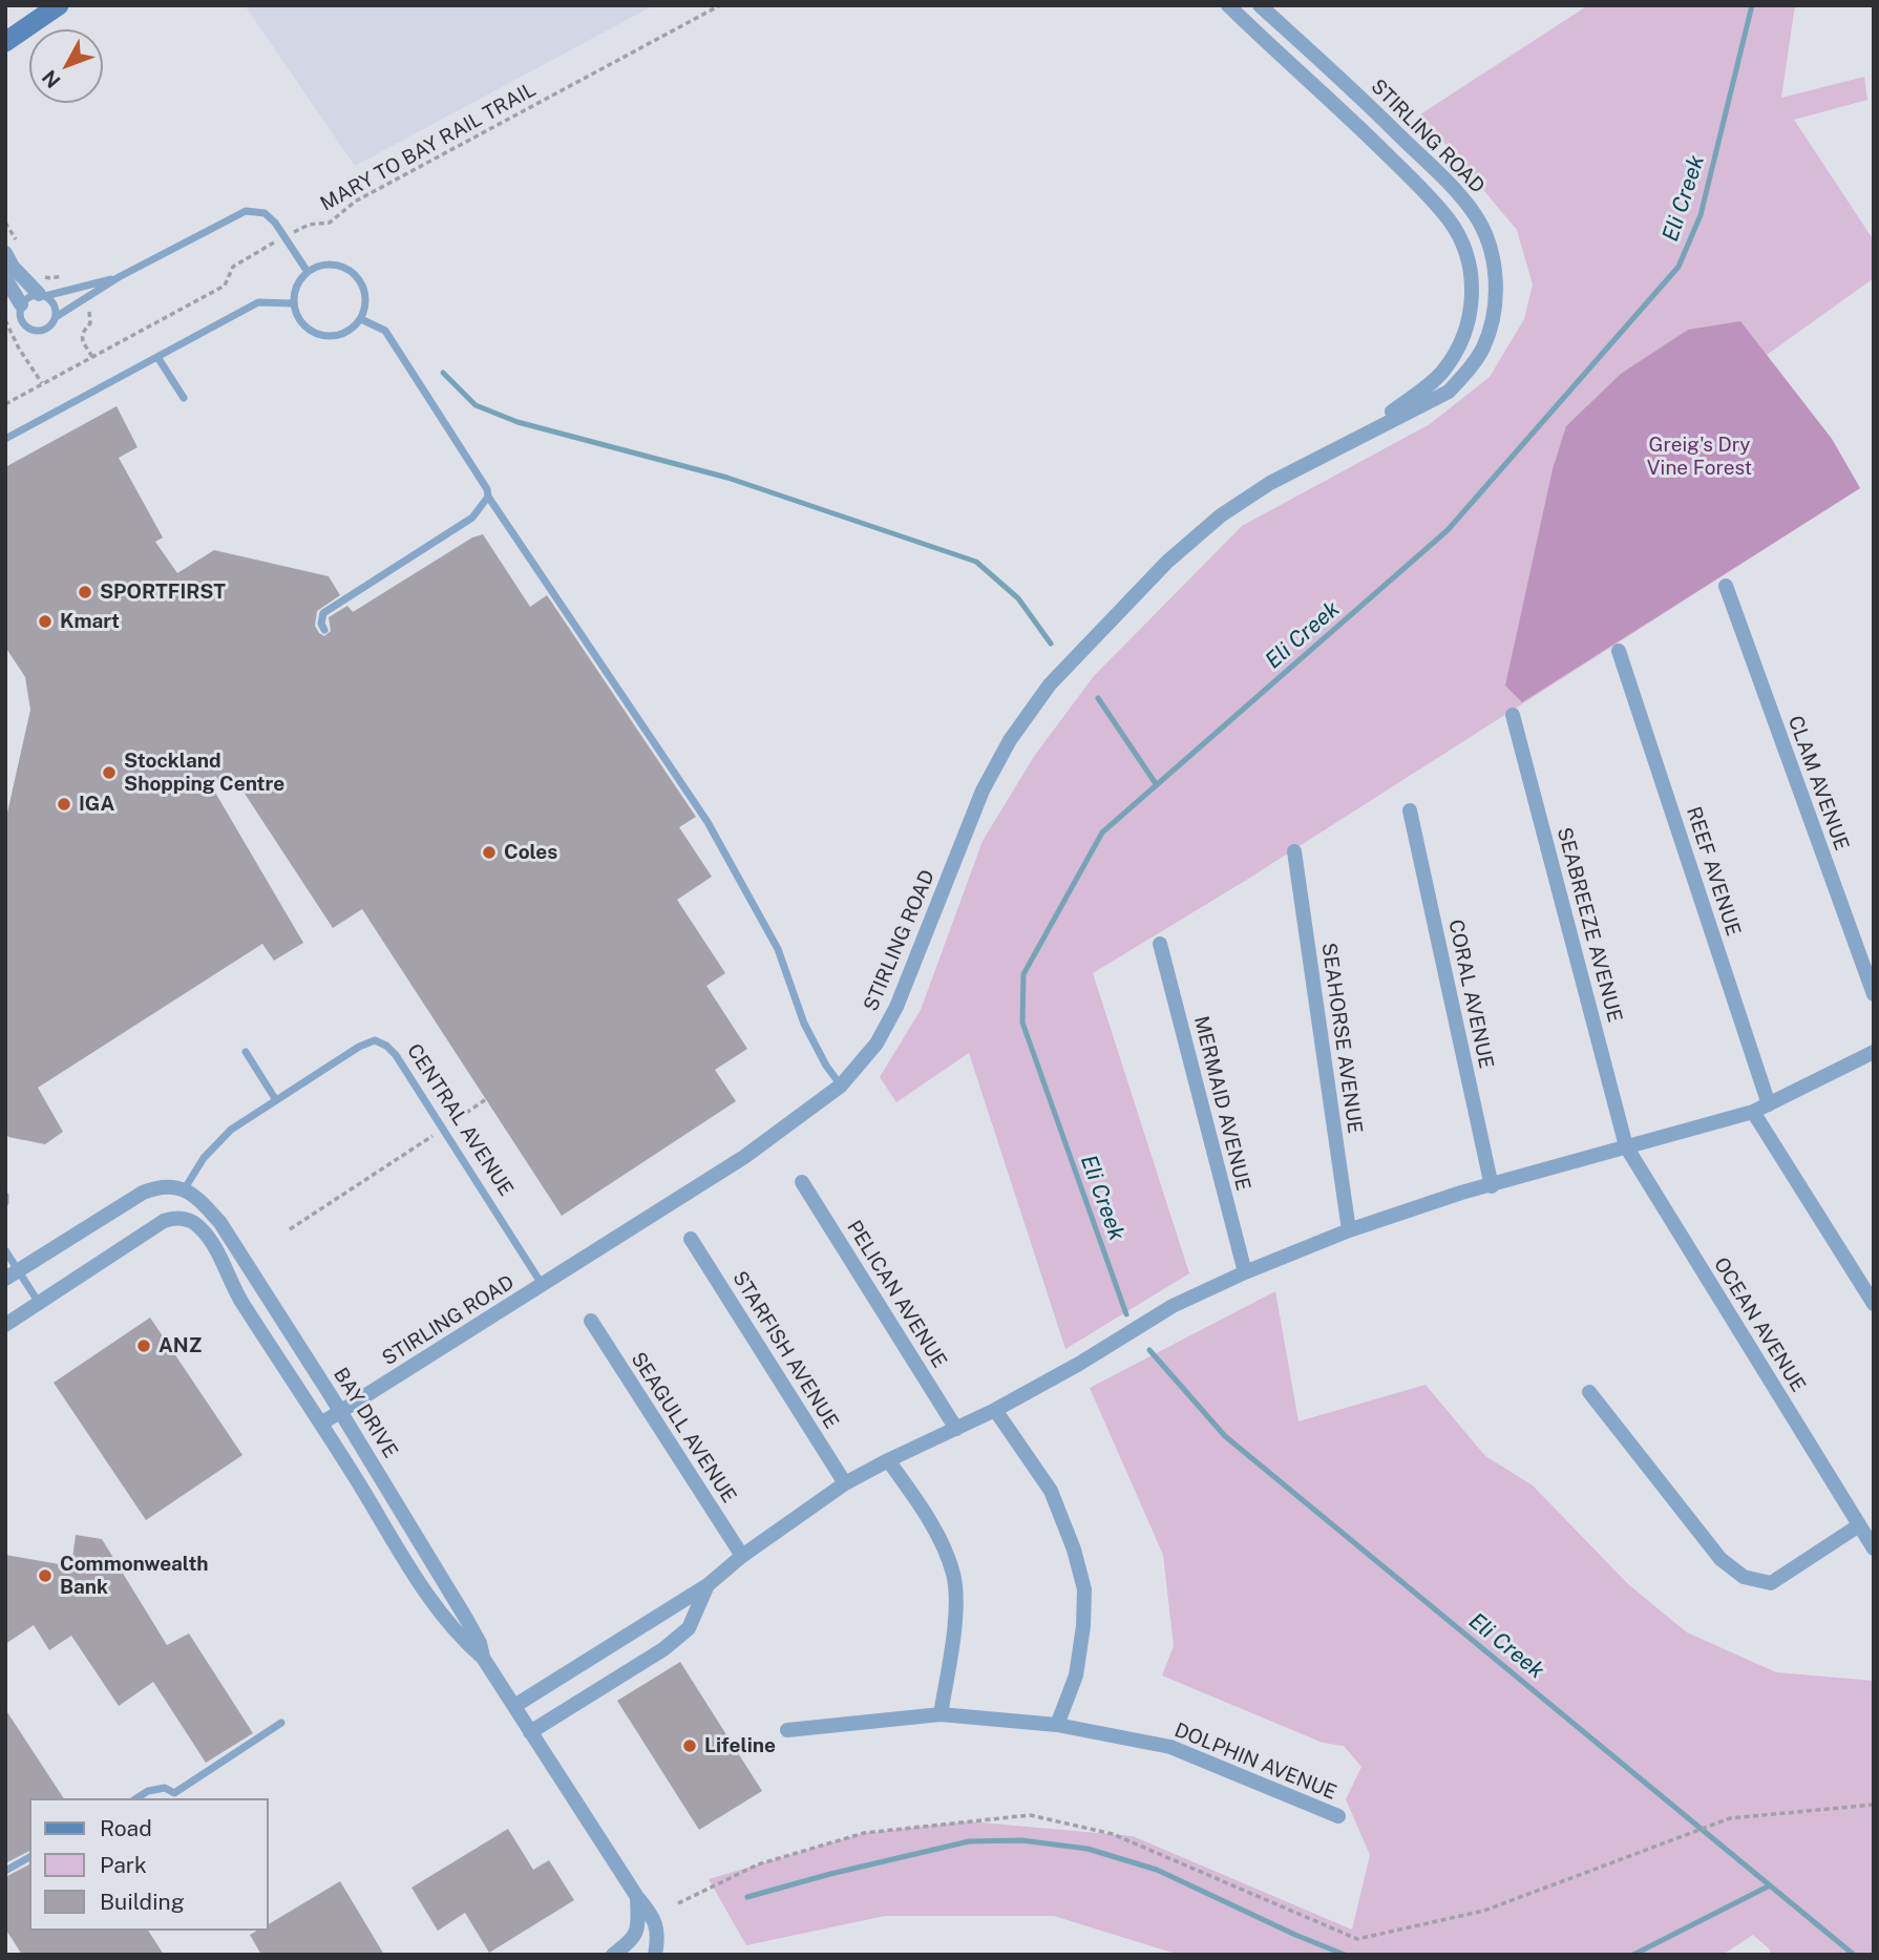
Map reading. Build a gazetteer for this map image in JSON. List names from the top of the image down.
{
  "streets": {
    "street": [
      "STIRLING ROAD",
      "CLAM AVENUE",
      "REEF AVENUE",
      "SEABREEZE AVENUE",
      "CORAL AVENUE",
      "SEAHORSE AVENUE",
      "MERMAID AVENUE",
      "PELICAN AVENUE",
      "OCEAN AVENUE",
      "STARFISH AVENUE",
      "BAY DRIVE",
      "SEAGULL AVENUE",
      "DOLPHIN AVENUE"
    ],
    "lane": ["CENTRAL AVENUE"],
    "path": ["MARY TO BAY RAIL TRAIL"]
  },
  "crossings": [
    ["STIRLING ROAD", "CENTRAL AVENUE"],
    ["STIRLING ROAD", "BAY DRIVE"],
    ["SEABREEZE AVENUE", "OCEAN AVENUE"],
    ["CENTRAL AVENUE", "BAY DRIVE"]
  ],
  "water": ["Eli Creek"],
  "parks": ["Greig's Dry Vine Forest"],
  "places": [
    "SPORTFIRST",
    "Kmart",
    "Stockland Shopping Centre",
    "IGA",
    "Coles",
    "ANZ",
    "Commonwealth Bank",
    "Lifeline"
  ],
  "legend": ["Road", "Park", "Building"],
  "north": "bottom left"
}
